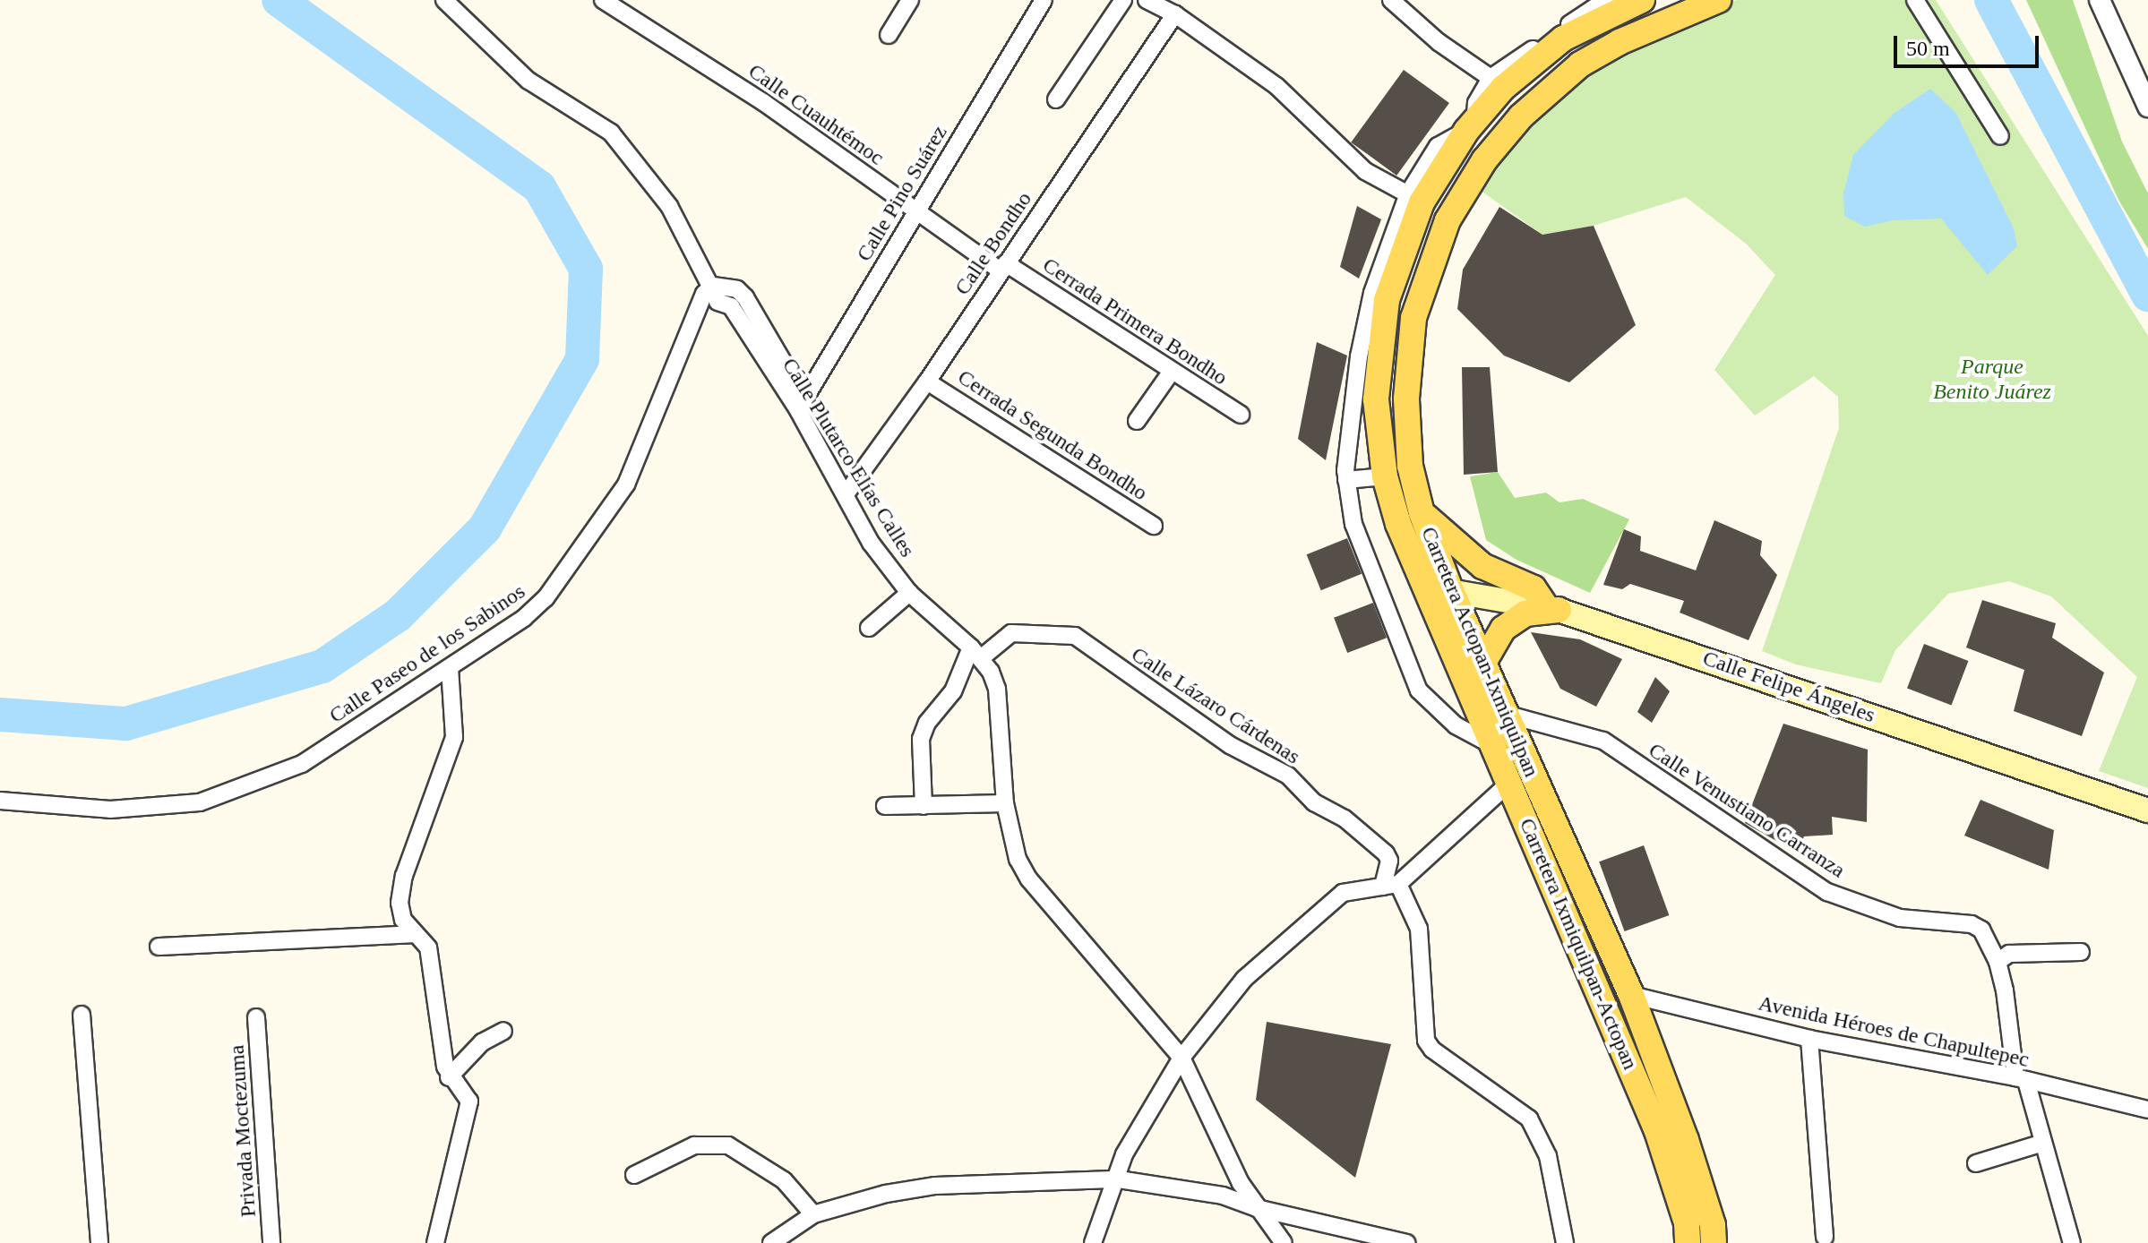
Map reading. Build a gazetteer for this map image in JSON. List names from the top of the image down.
{
  "streets": {
    "main road": ["Carretera Actopan-Ixmiquilpan", "Calle Felipe Ángeles", "Carretera Ixmiquilpan-Actopan"],
    "street": [
      "Calle Cuauhtémoc",
      "Calle Pino Suárez",
      "Calle Bondho",
      "Cerrada Primera Bondho",
      "Cerrada Segunda Bondho",
      "Calle Plutarco Elías Calles",
      "Calle Paseo de los Sabinos",
      "Calle Lázaro Cárdenas",
      "Calle Venustiano Carranza",
      "Avenida Héroes de Chapultepec",
      "Privada Moctezuma"
    ]
  },
  "crossings": [
    ["Calle Cuauhtémoc", "Calle Pino Suárez"],
    ["Calle Cuauhtémoc", "Calle Bondho"],
    ["Calle Cuauhtémoc", "Cerrada Primera Bondho"],
    ["Calle Pino Suárez", "Calle Plutarco Elías Calles"],
    ["Calle Bondho", "Cerrada Primera Bondho"],
    ["Calle Bondho", "Cerrada Segunda Bondho"],
    ["Calle Bondho", "Calle Plutarco Elías Calles"],
    ["Calle Plutarco Elías Calles", "Calle Paseo de los Sabinos"],
    ["Calle Plutarco Elías Calles", "Calle Lázaro Cárdenas"],
    ["Carretera Actopan-Ixmiquilpan", "Calle Felipe Ángeles"],
    ["Carretera Actopan-Ixmiquilpan", "Calle Venustiano Carranza"],
    ["Carretera Actopan-Ixmiquilpan", "Avenida Héroes de Chapultepec"],
    ["Calle Felipe Ángeles", "Carretera Ixmiquilpan-Actopan"]
  ],
  "parks": ["Parque Benito Juárez"],
  "scale_bar": "50 m"
}
